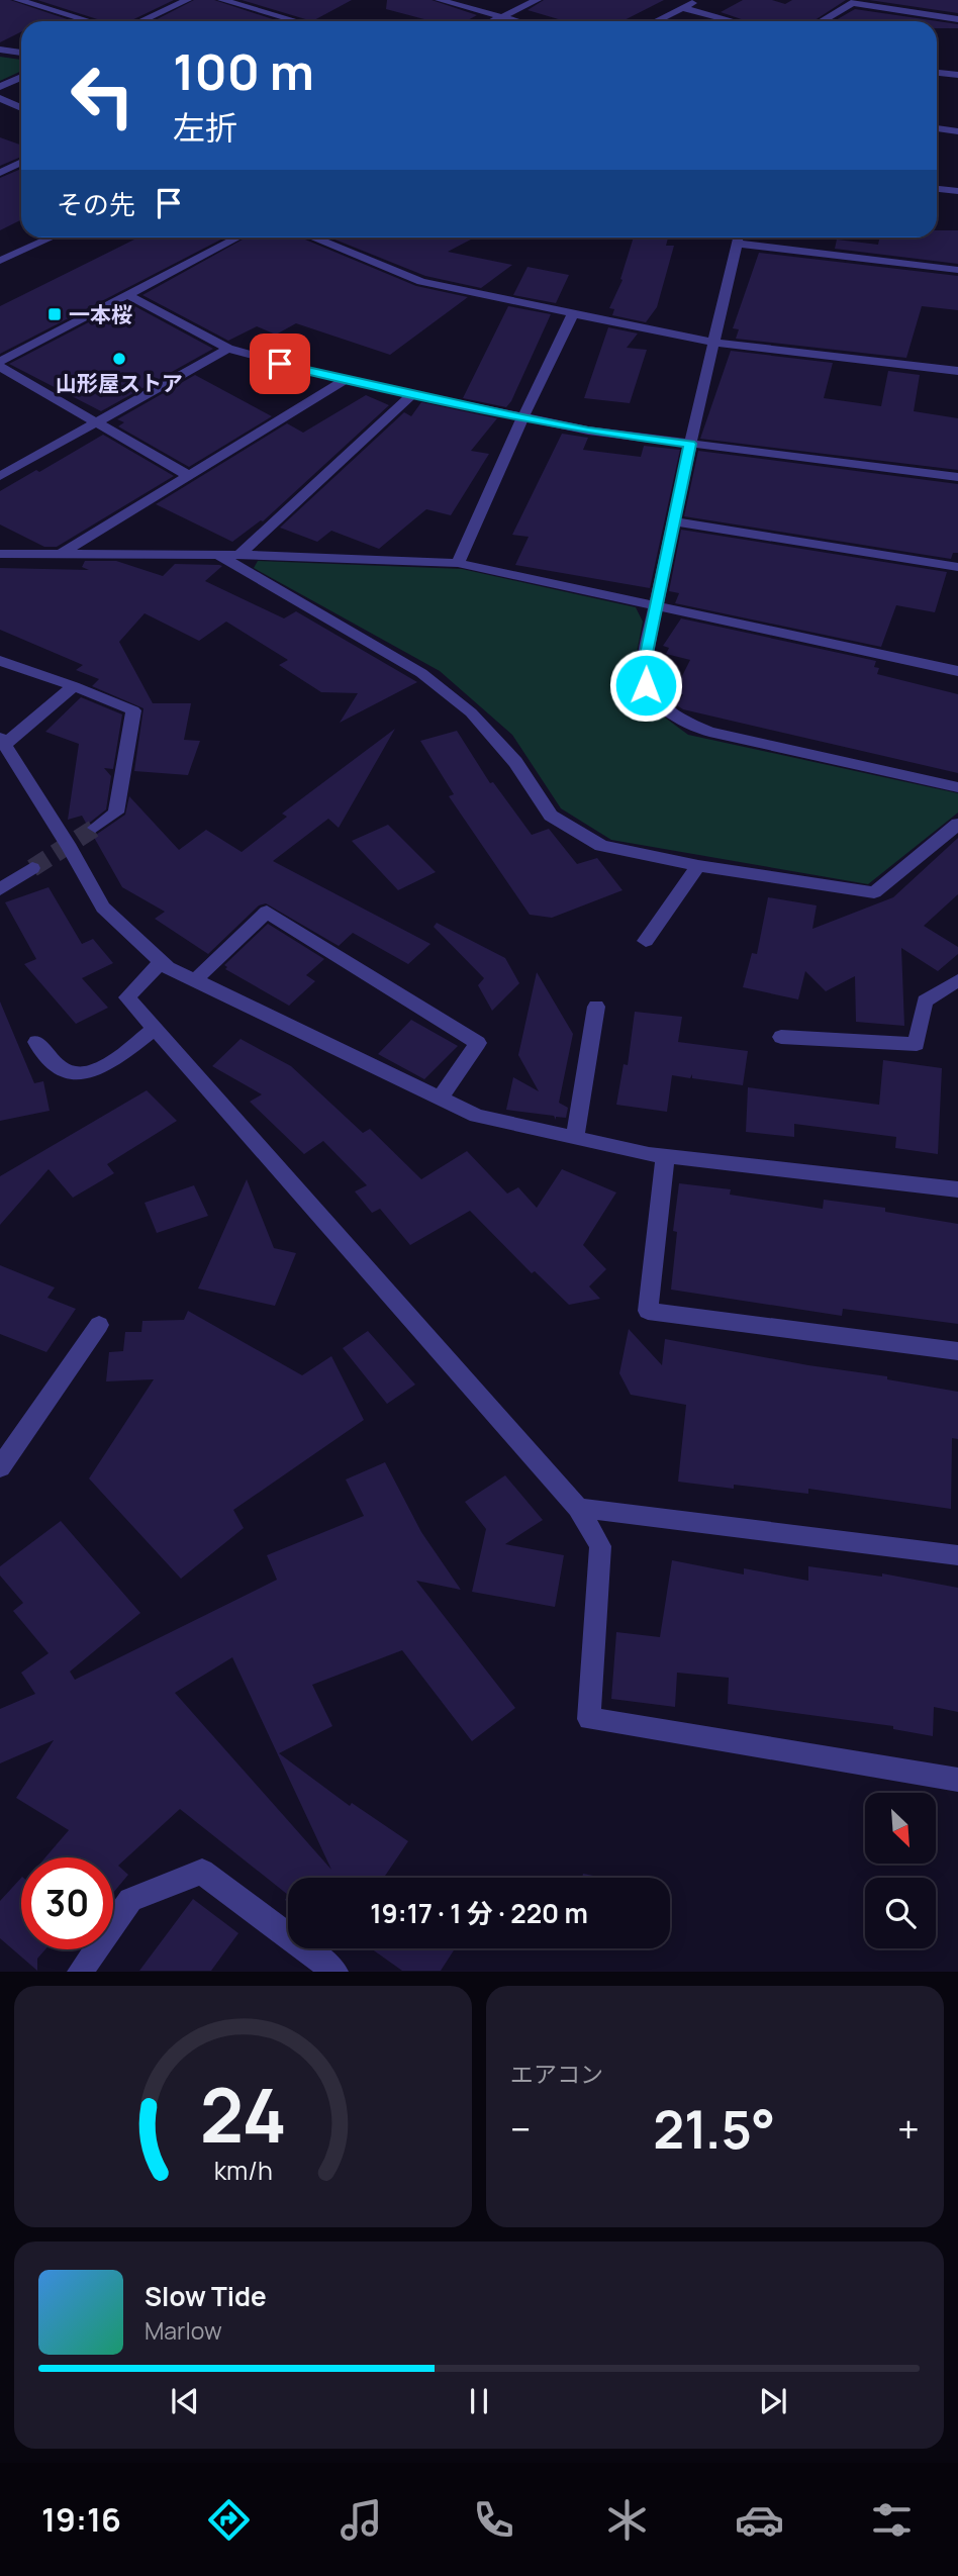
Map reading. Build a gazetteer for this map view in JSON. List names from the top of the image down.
{
  "places": {
    "transit": ["一本桜"],
    "other": ["山形屋ストア"]
  },
  "north": "bottom right",
  "page": {
    "turn": ["100 m", "左折"],
    "then": "その先",
    "limit": "30",
    "trip": "19:17 · 1 分 · 220 m",
    "tile": "エアコン",
    "heat": ["−", "21.5°", "+"],
    "song": ["Slow Tide", "Marlow"],
    "tabs": "19:16",
    "gauge": ["24", "km/h"]
  }
}
